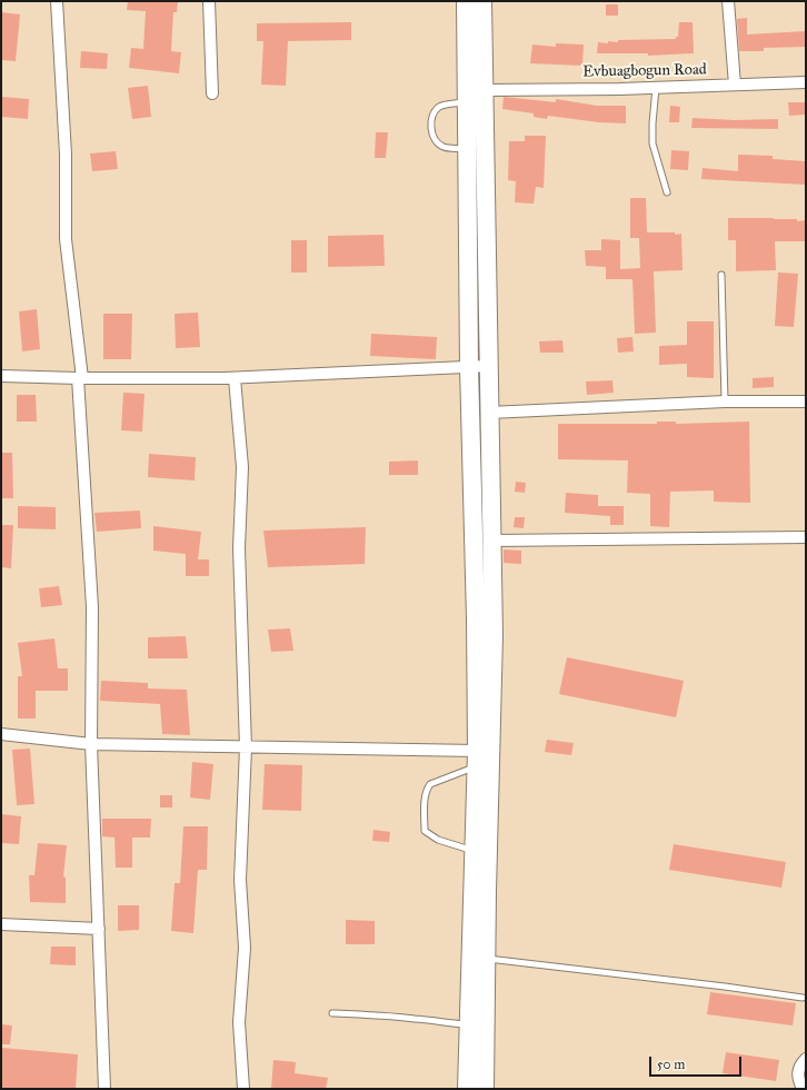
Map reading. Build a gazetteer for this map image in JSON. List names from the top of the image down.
{
  "streets": {
    "street": ["Evbuagbogun Road"]
  },
  "scale_bar": "50 m"
}
